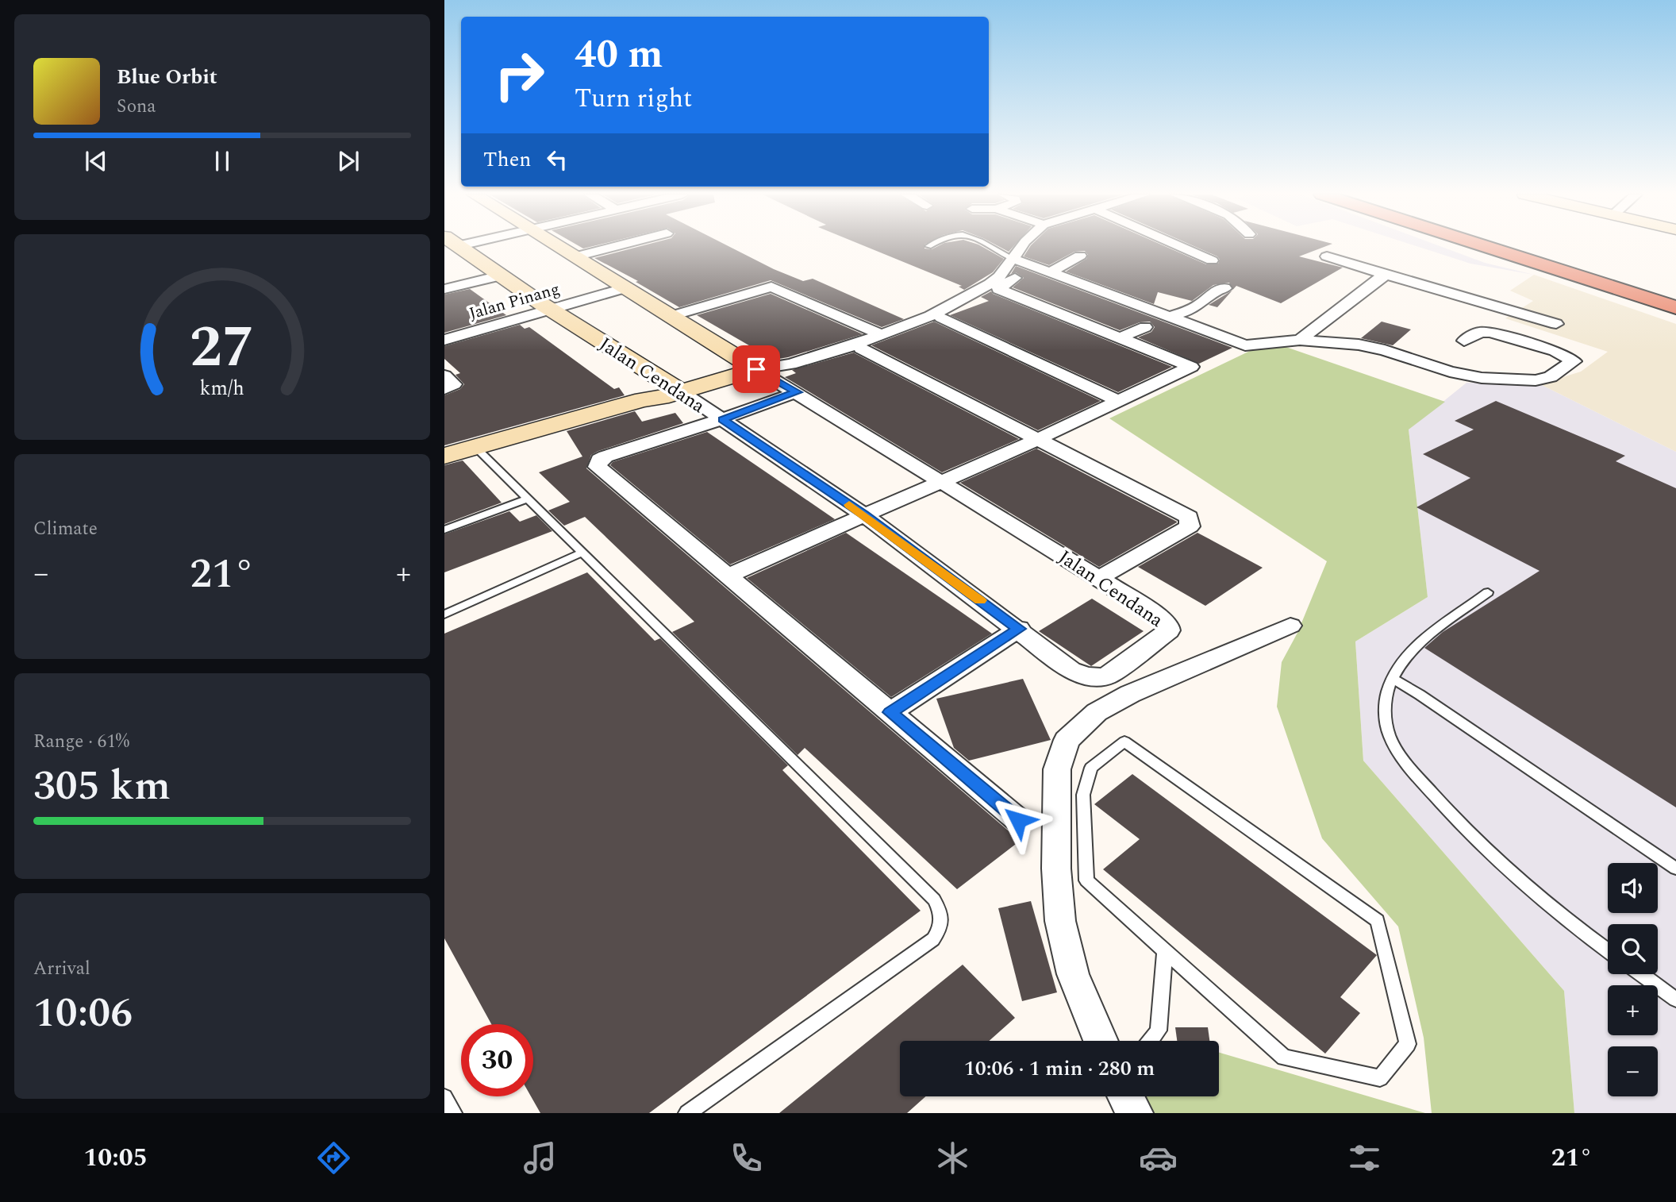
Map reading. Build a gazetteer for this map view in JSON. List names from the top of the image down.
{
  "streets": {
    "street": ["Jalan Pinang", "Jalan Cendana"]
  },
  "crossings": [
    ["Jalan Pinang", "Jalan Cendana"]
  ],
  "page": {
    "turn": ["40 m", "Turn right"],
    "song": ["Blue Orbit", "Sona"],
    "then": "Then",
    "tile": [
      "Climate",
      ["Range · 61%", "305 km"],
      ["Arrival", "10:06"]
    ],
    "heat": ["−", "21°", "+"],
    "map_buttons": ["+", "−"],
    "limit": "30",
    "trip": "10:06 · 1 min · 280 m",
    "tabs": ["10:05", "21°"],
    "gauge": ["27", "km/h"]
  }
}
